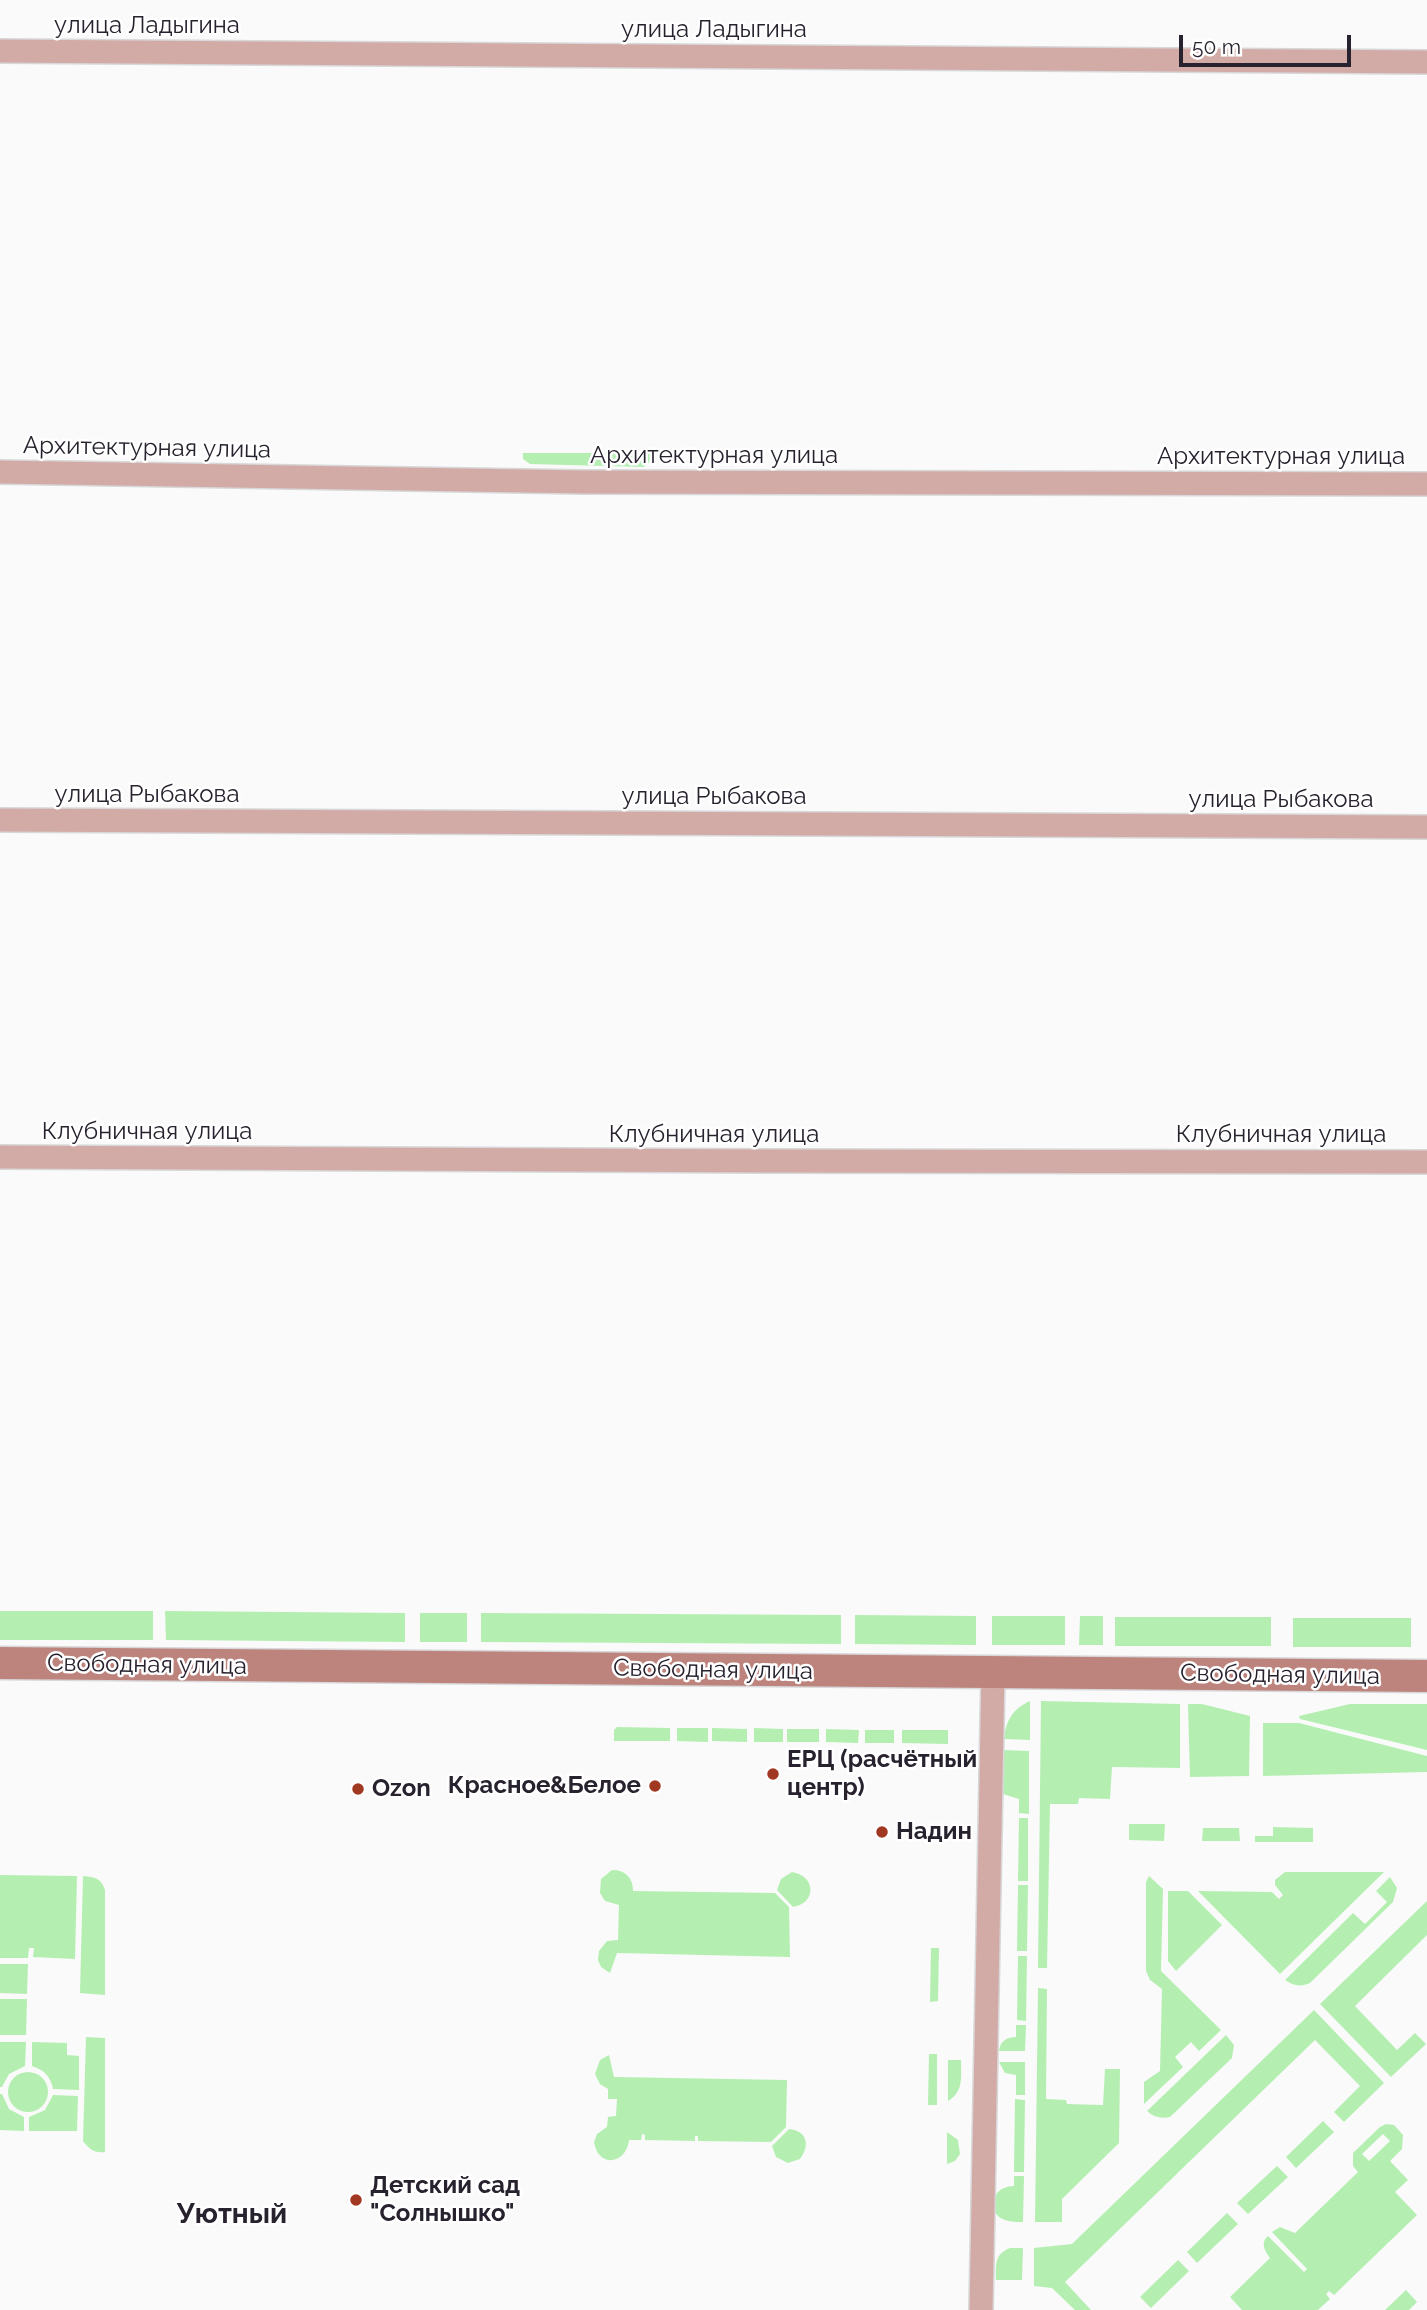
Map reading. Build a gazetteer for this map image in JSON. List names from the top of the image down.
{
  "streets": {
    "main road": ["Свободная улица"],
    "street": [
      "улица Ладыгина",
      "Архитектурная улица",
      "улица Рыбакова",
      "Клубничная улица"
    ]
  },
  "districts": ["Уютный"],
  "places": [
    "ЕРЦ (расчётный центр)",
    "Красное&Белое",
    "Ozon",
    "Надин",
    "Детский сад \"Солнышко\""
  ],
  "scale_bar": "50 m"
}
